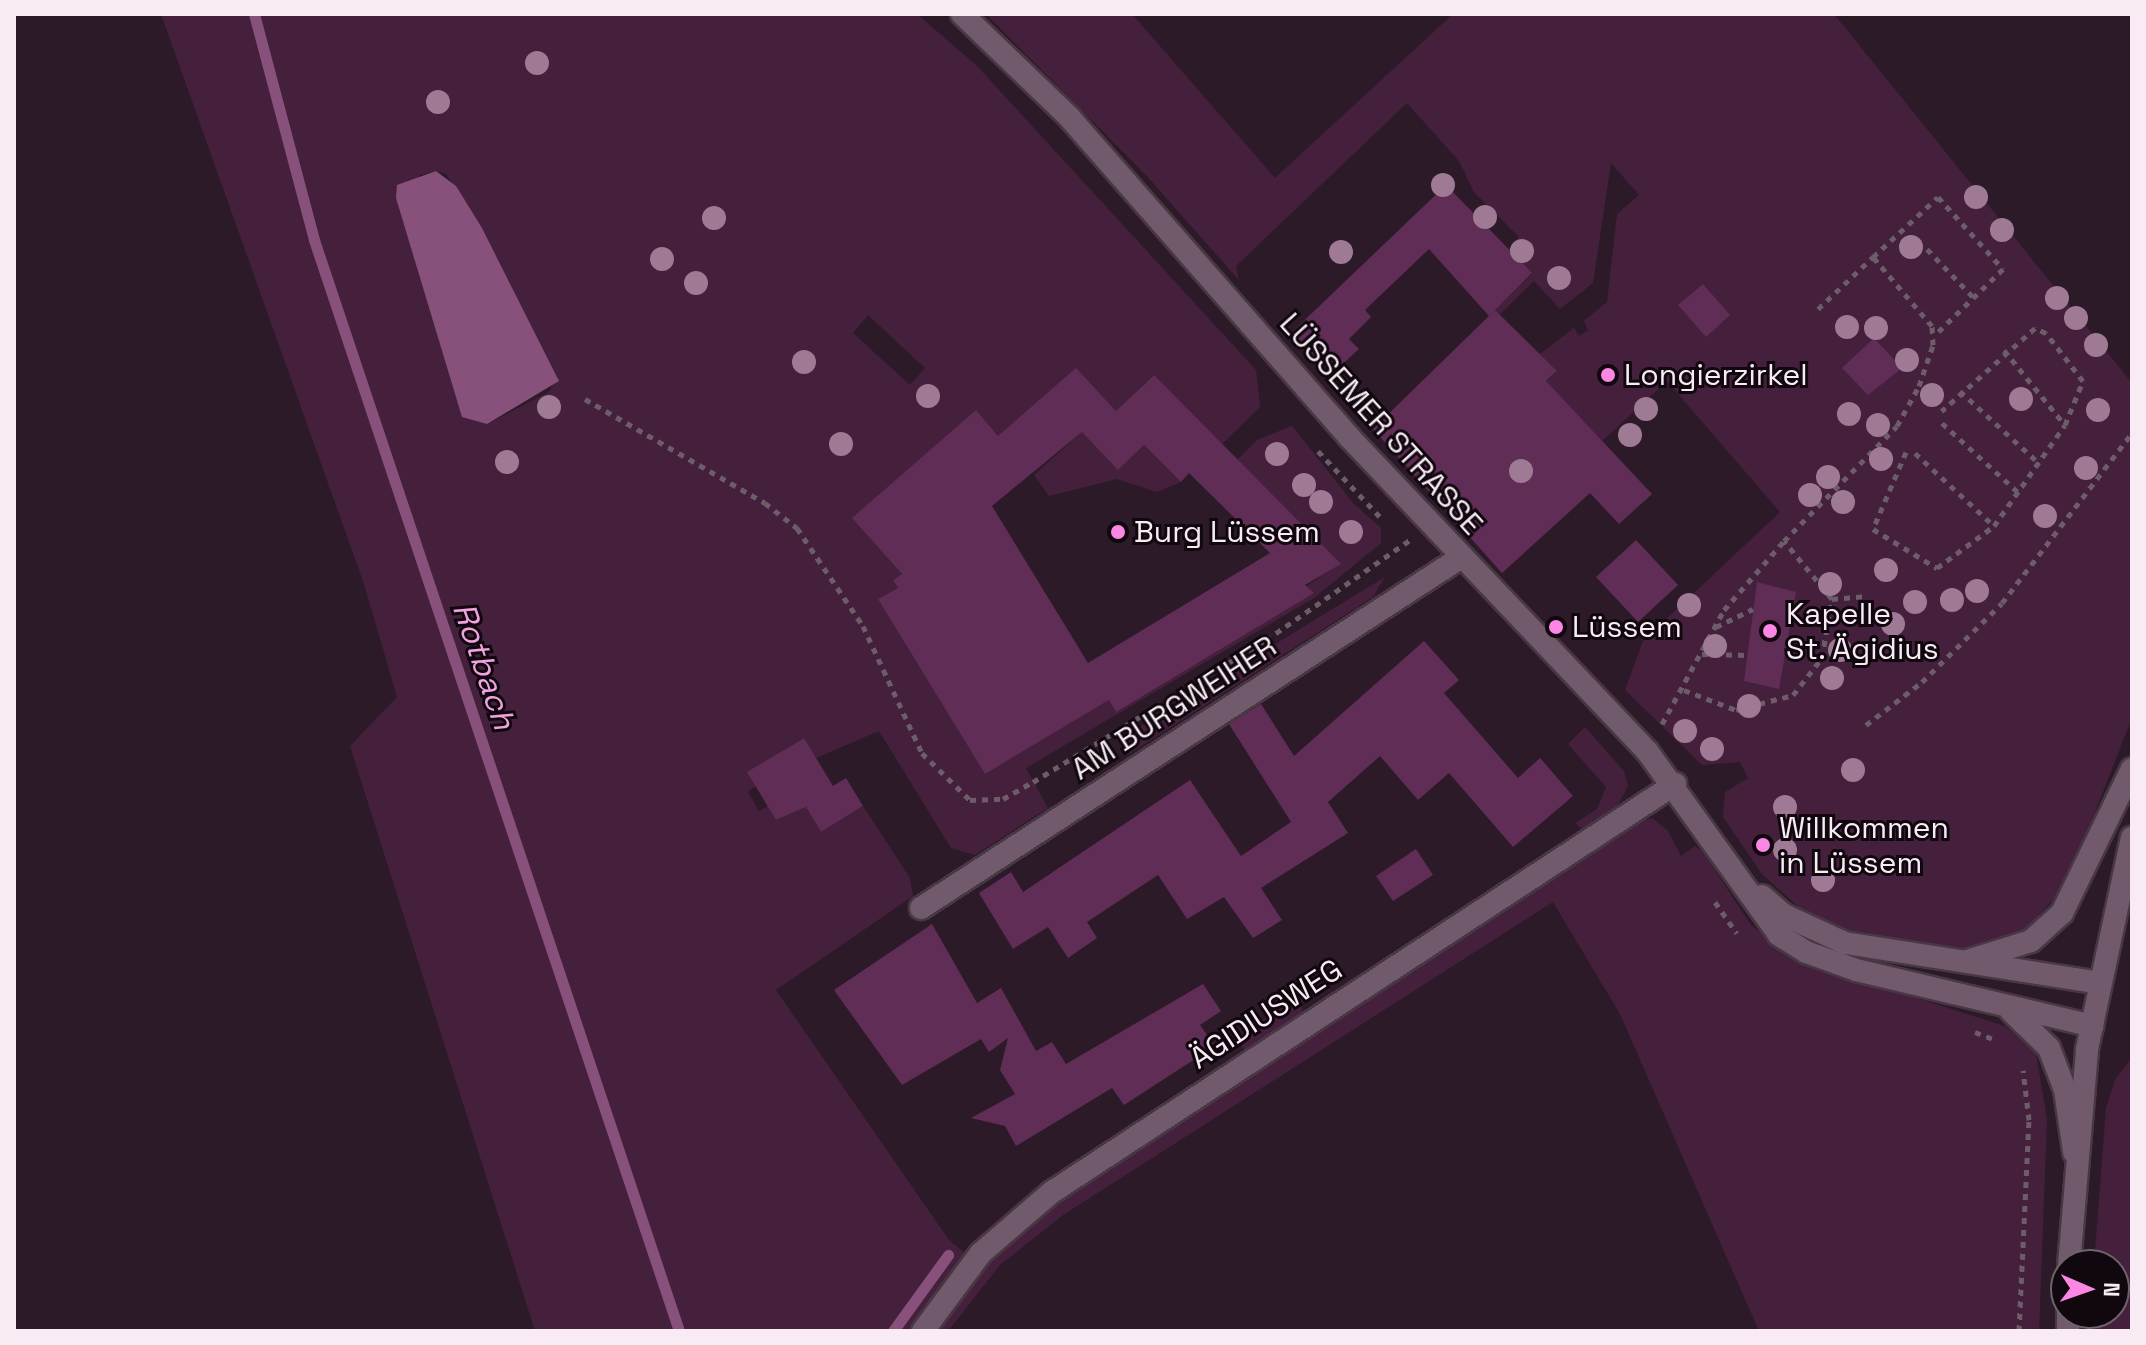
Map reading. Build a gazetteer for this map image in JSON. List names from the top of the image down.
{
  "streets": {
    "street": ["LÜSSEMER STRASSE", "AM BURGWEIHER", "ÄGIDIUSWEG"]
  },
  "crossings": [
    ["LÜSSEMER STRASSE", "AM BURGWEIHER"],
    ["LÜSSEMER STRASSE", "ÄGIDIUSWEG"]
  ],
  "water": ["Rotbach"],
  "places": [
    "Longierzirkel",
    "Burg Lüssem",
    "Lüssem",
    "Kapelle St. Ägidius",
    "Willkommen in Lüssem"
  ],
  "north": "right"
}
